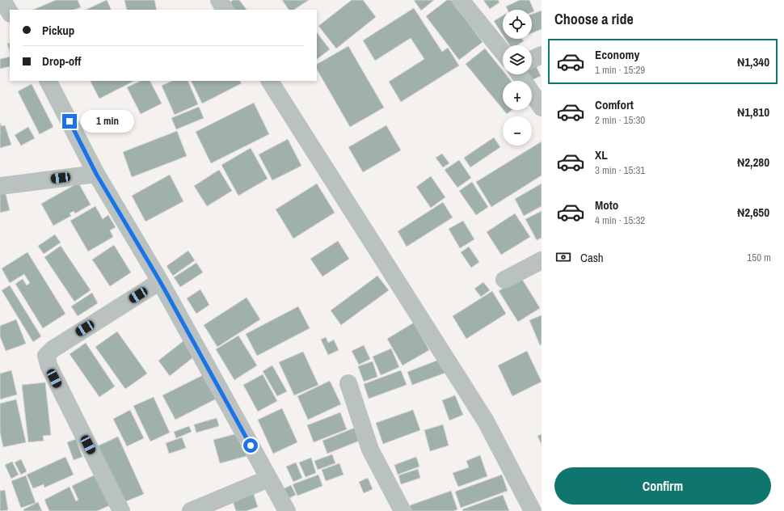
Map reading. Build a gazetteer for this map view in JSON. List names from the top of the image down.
{
  "page": {
    "heading": "Choose a ride",
    "map_buttons": ["+", "−"],
    "banner": ["Pickup", "Drop-off"],
    "list": [
      {
        "name": "Economy",
        "note": "1 min · 15:29",
        "value": "₦1,340"
      },
      {
        "name": "Comfort",
        "note": "2 min · 15:30",
        "value": "₦1,810"
      },
      {
        "name": "XL",
        "note": "3 min · 15:31",
        "value": "₦2,280"
      },
      {
        "name": "Moto",
        "note": "4 min · 15:32",
        "value": "₦2,650"
      }
    ],
    "bubble": "1 min",
    "pay": ["Cash", "150 m"],
    "buttons": "Confirm"
  }
}
